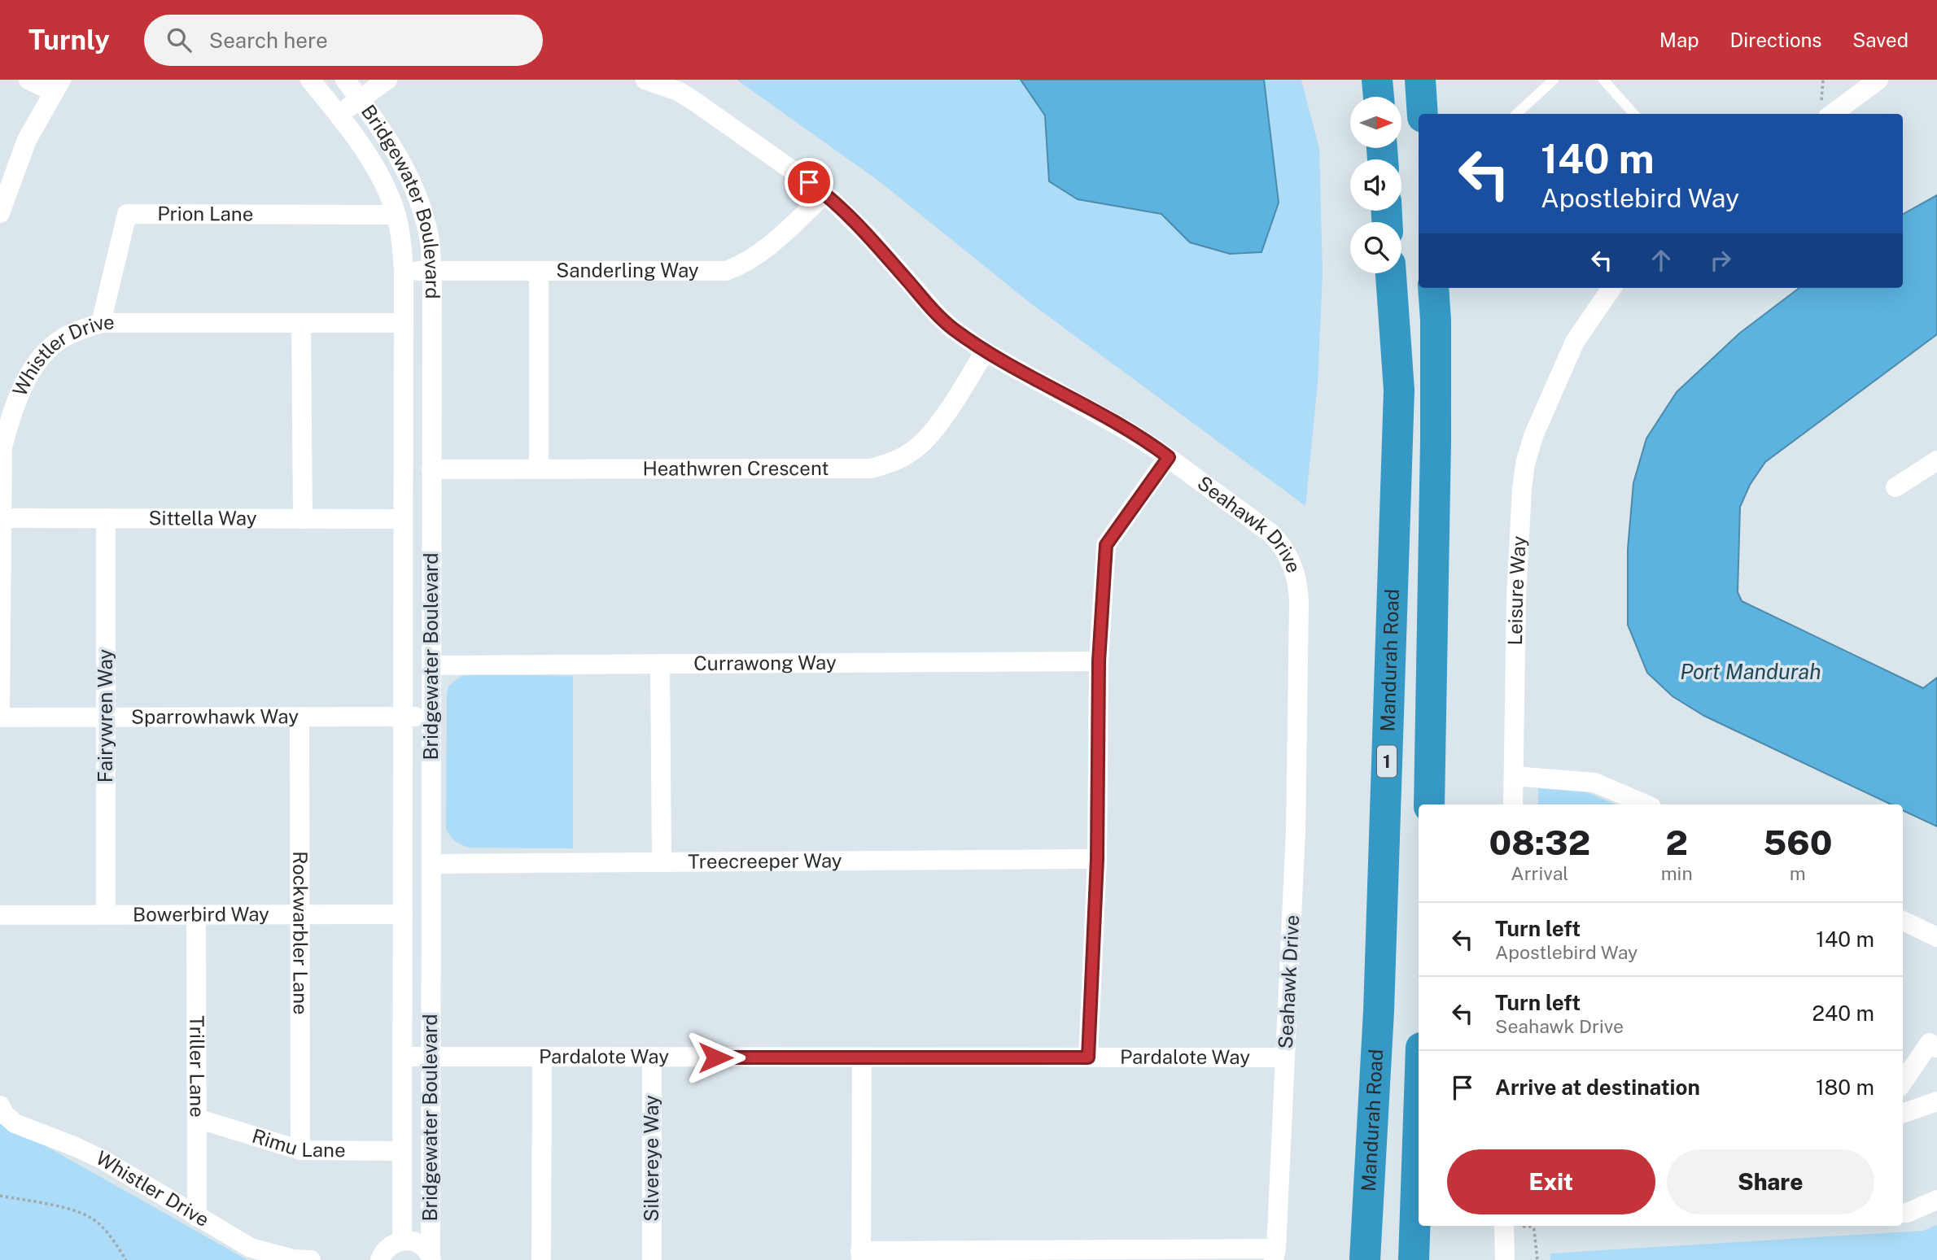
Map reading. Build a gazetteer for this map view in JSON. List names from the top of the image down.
{
  "streets": {
    "highway": ["Mandurah Road", "1"],
    "street": [
      "Bridgewater Boulevard",
      "Prion Lane",
      "Sanderling Way",
      "Whistler Drive",
      "Heathwren Crescent",
      "Sittella Way",
      "Seahawk Drive",
      "Leisure Way",
      "Currawong Way",
      "Fairywren Way",
      "Sparrowhawk Way",
      "Treecreeper Way",
      "Bowerbird Way",
      "Rockwarbler Lane",
      "Pardalote Way",
      "Triller Lane",
      "Rimu Lane",
      "Silvereye Way"
    ]
  },
  "crossings": [
    ["Bridgewater Boulevard", "Prion Lane"],
    ["Bridgewater Boulevard", "Sanderling Way"],
    ["Bridgewater Boulevard", "Whistler Drive"],
    ["Bridgewater Boulevard", "Heathwren Crescent"],
    ["Bridgewater Boulevard", "Sittella Way"],
    ["Bridgewater Boulevard", "Currawong Way"],
    ["Bridgewater Boulevard", "Sparrowhawk Way"],
    ["Bridgewater Boulevard", "Treecreeper Way"],
    ["Bridgewater Boulevard", "Bowerbird Way"],
    ["Bridgewater Boulevard", "Pardalote Way"],
    ["Bridgewater Boulevard", "Rimu Lane"],
    ["Prion Lane", "Whistler Drive"],
    ["Sanderling Way", "Seahawk Drive"],
    ["Whistler Drive", "Sittella Way"],
    ["Whistler Drive", "Sparrowhawk Way"],
    ["Whistler Drive", "Triller Lane"],
    ["Heathwren Crescent", "Seahawk Drive"],
    ["Sittella Way", "Fairywren Way"],
    ["Seahawk Drive", "Pardalote Way"],
    ["Fairywren Way", "Sparrowhawk Way"],
    ["Fairywren Way", "Bowerbird Way"],
    ["Sparrowhawk Way", "Rockwarbler Lane"],
    ["Bowerbird Way", "Rockwarbler Lane"],
    ["Bowerbird Way", "Triller Lane"],
    ["Rockwarbler Lane", "Rimu Lane"],
    ["Pardalote Way", "Silvereye Way"],
    ["Triller Lane", "Rimu Lane"]
  ],
  "water": ["Port Mandurah"],
  "north": "right",
  "page": {
    "header": "Turnly",
    "search": "Search here",
    "nav": ["Map", "Directions", "Saved"],
    "turn": ["140 m", "Apostlebird Way"],
    "eta": [
      "08:32",
      "Arrival",
      "2",
      "min",
      "560",
      "m"
    ],
    "list": [
      {
        "name": "Turn left",
        "note": "Apostlebird Way",
        "value": "140 m"
      },
      {
        "name": "Turn left",
        "note": "Seahawk Drive",
        "value": "240 m"
      },
      {
        "name": "Arrive at destination",
        "value": "180 m"
      }
    ],
    "buttons": ["Exit", "Share"]
  }
}
